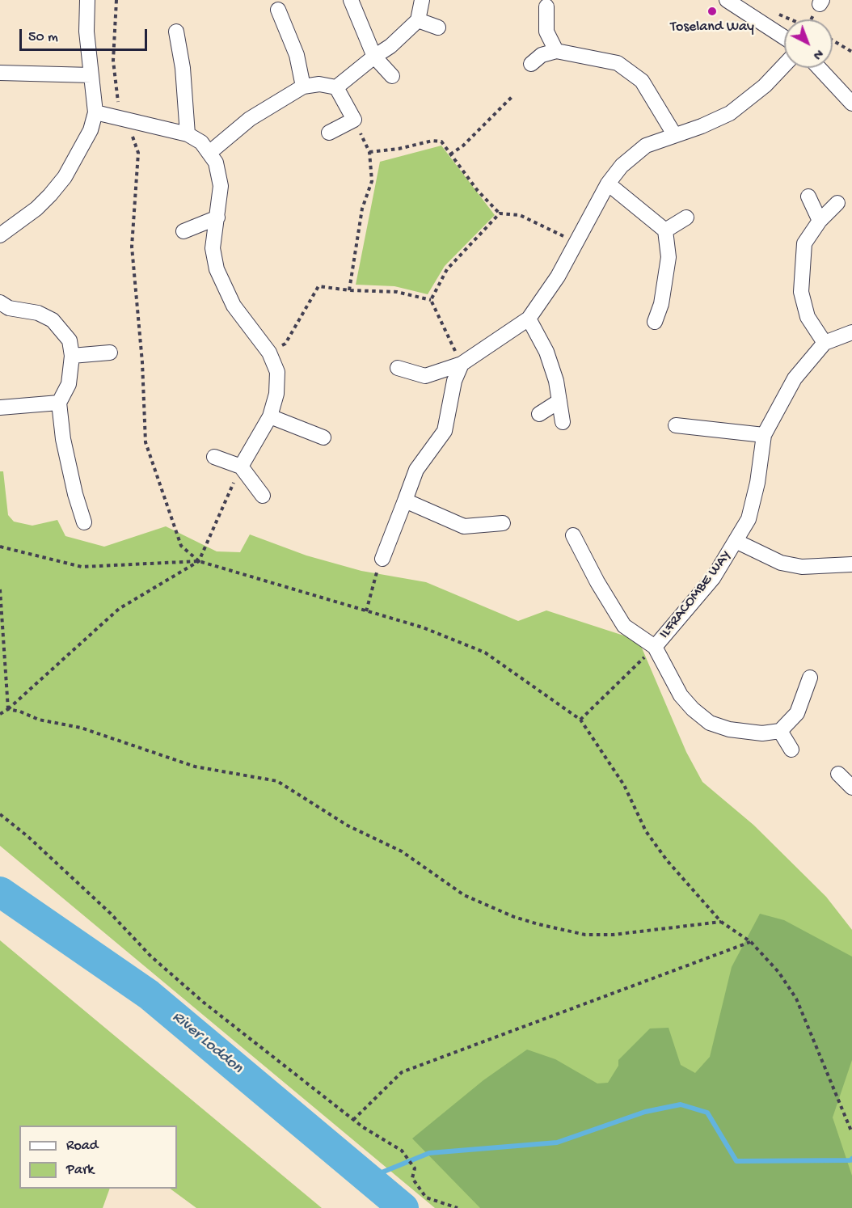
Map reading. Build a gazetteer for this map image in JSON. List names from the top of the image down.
{
  "streets": {
    "street": ["ILFRACOMBE WAY"]
  },
  "water": ["River Loddon"],
  "places": ["Toseland Way"],
  "legend": ["Road", "Park"],
  "scale_bar": "50 m",
  "north": "bottom right"
}
